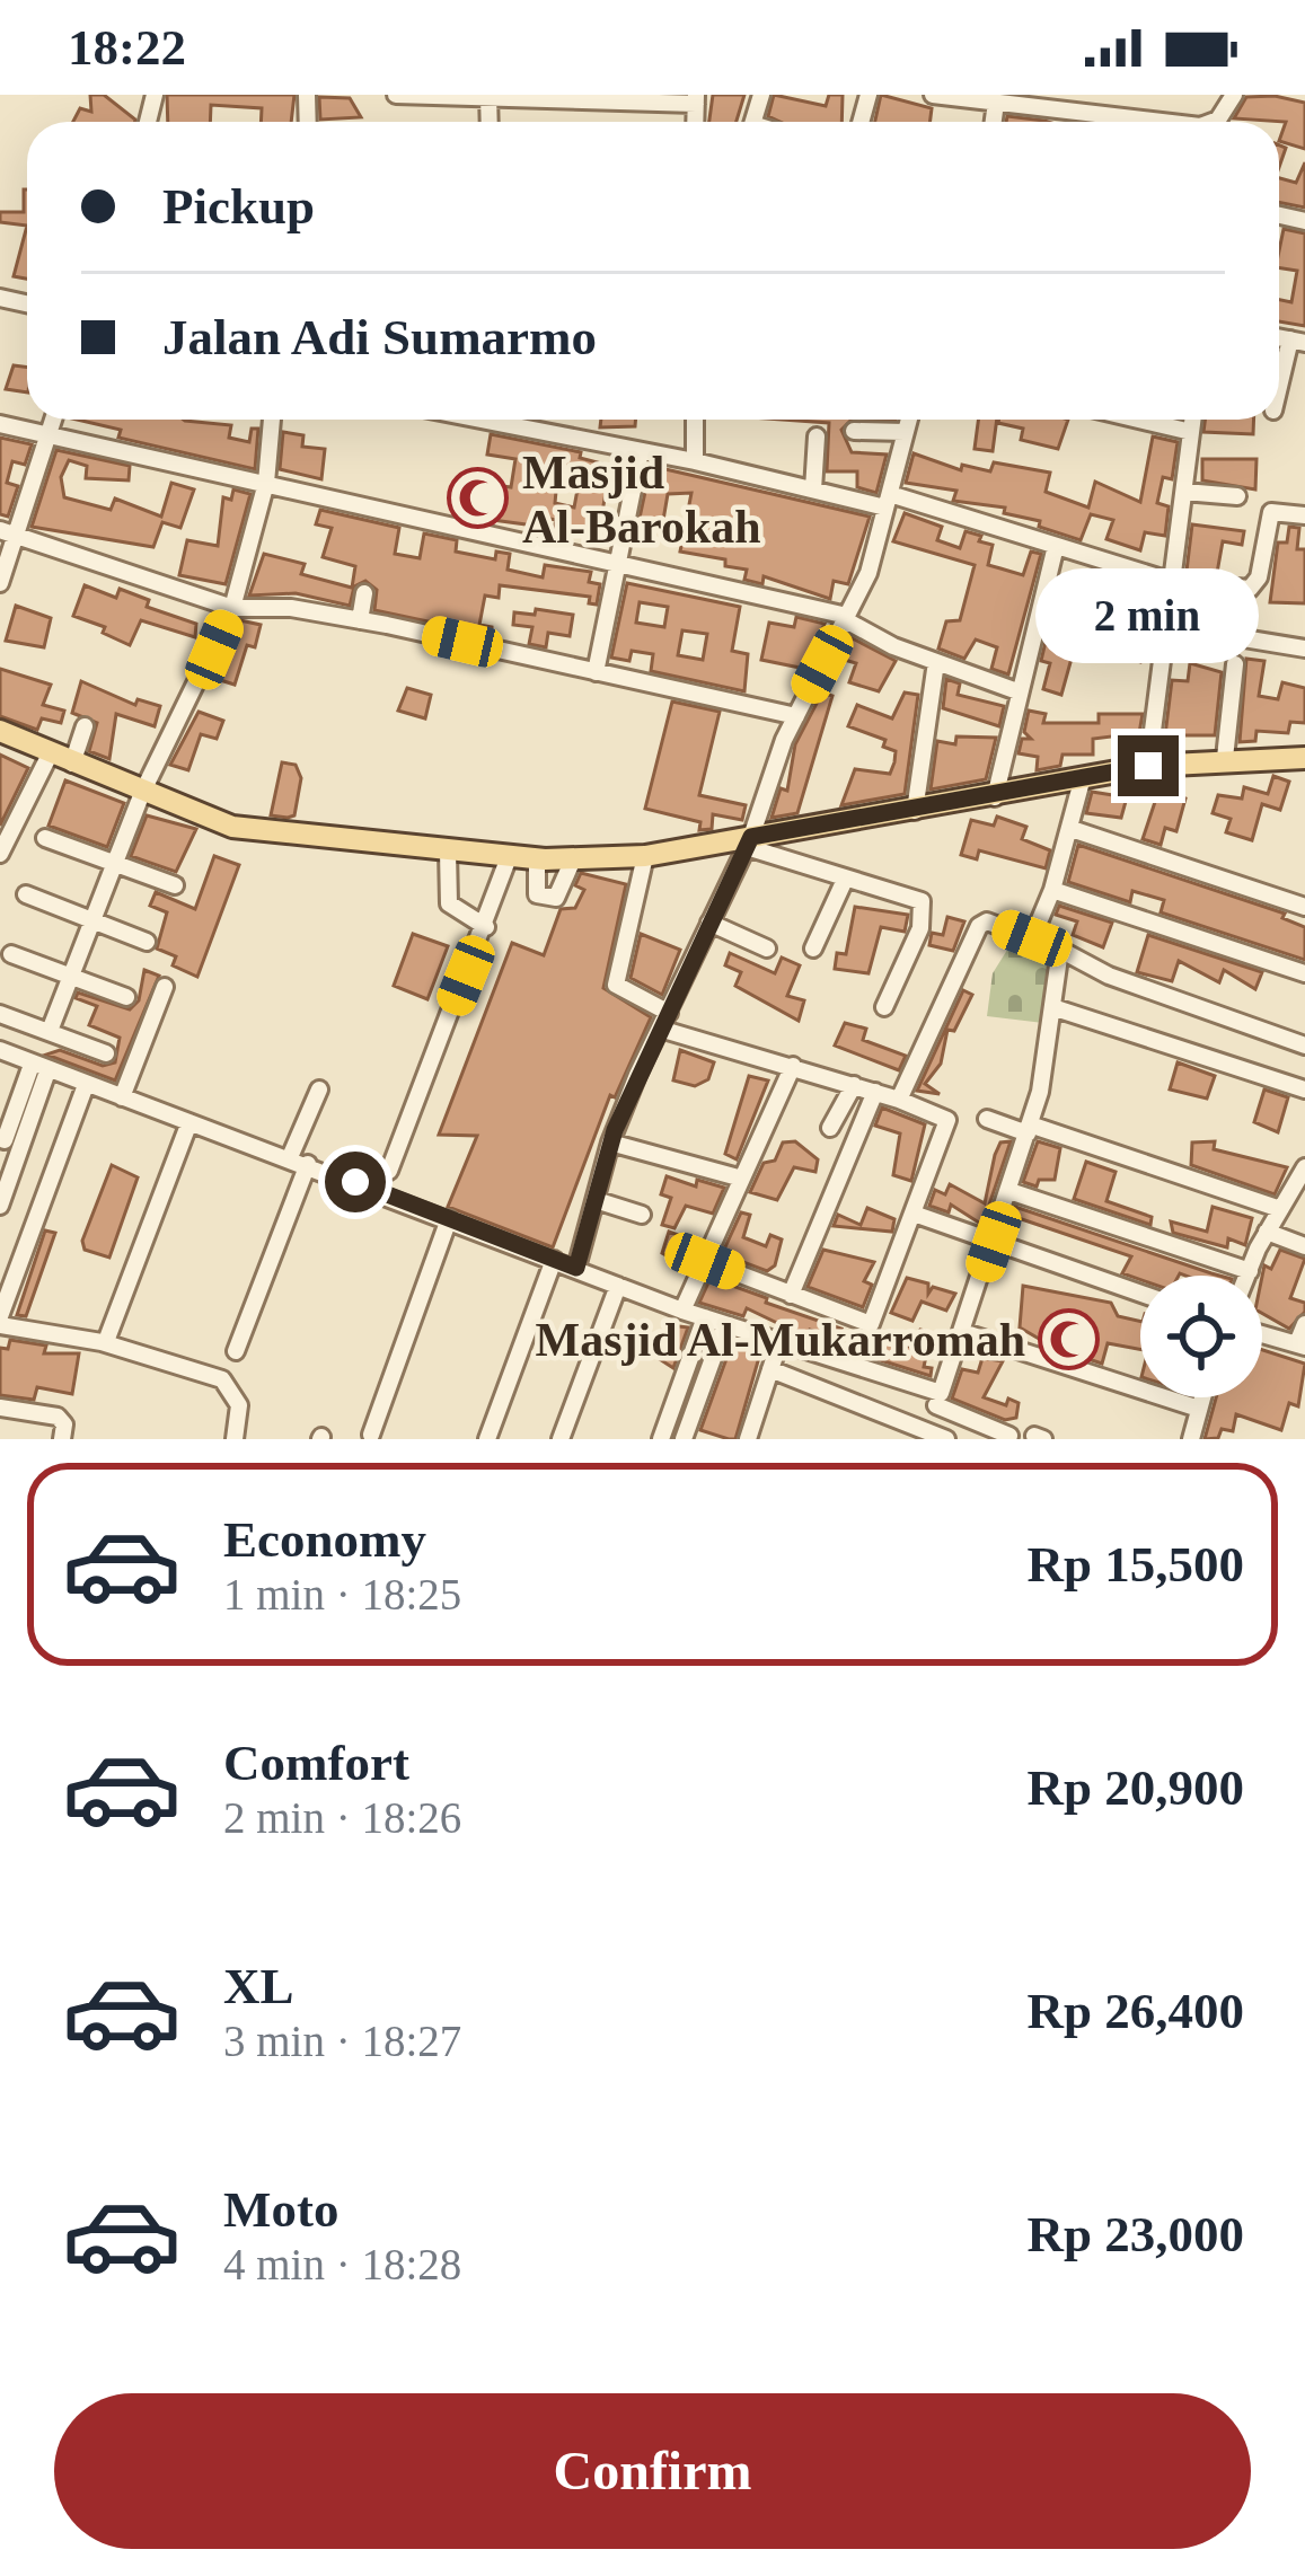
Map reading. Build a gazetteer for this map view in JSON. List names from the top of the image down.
{
  "places": {
    "mosque": ["Masjid Al-Barokah", "Masjid Al-Mukarromah"]
  },
  "page": {
    "status": "18:22",
    "banner": ["Pickup", "Jalan Adi Sumarmo"],
    "bubble": "2 min",
    "list": [
      {
        "name": "Economy",
        "note": "1 min · 18:25",
        "value": "Rp 15,500"
      },
      {
        "name": "Comfort",
        "note": "2 min · 18:26",
        "value": "Rp 20,900"
      },
      {
        "name": "XL",
        "note": "3 min · 18:27",
        "value": "Rp 26,400"
      },
      {
        "name": "Moto",
        "note": "4 min · 18:28",
        "value": "Rp 23,000"
      }
    ],
    "buttons": "Confirm"
  }
}
